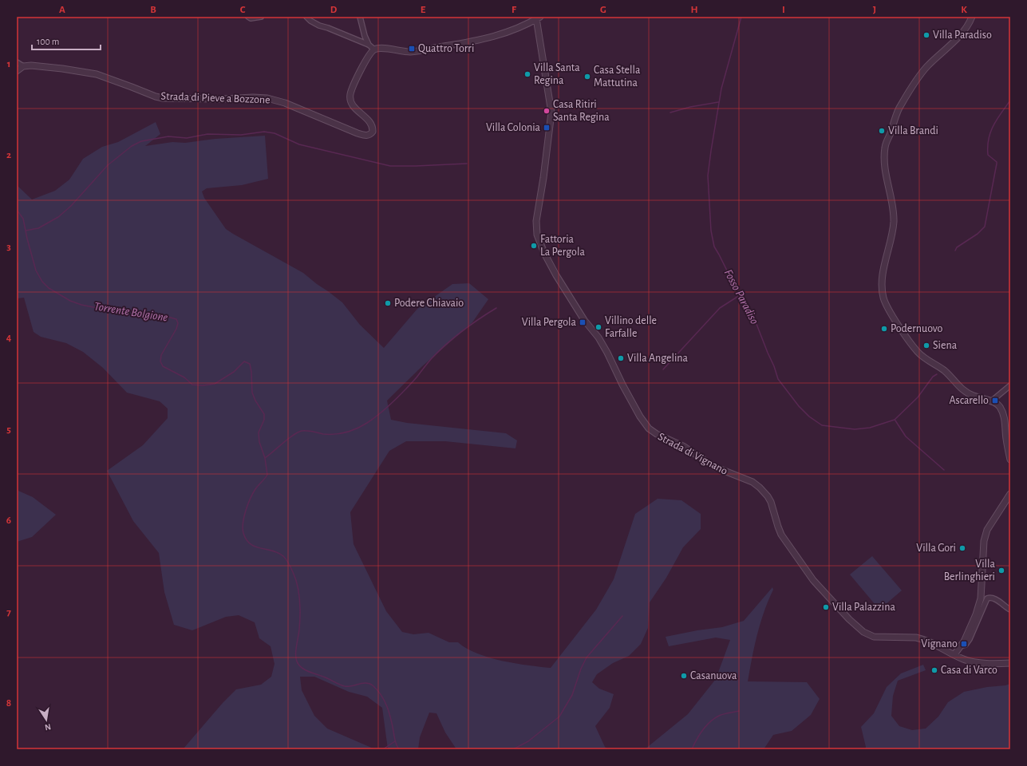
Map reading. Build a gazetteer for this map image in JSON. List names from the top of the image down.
{
  "streets": {
    "street": ["Strada di Pieve a Bozzone", "Strada di Vignano"]
  },
  "water": ["Fosso Paradiso", "Torrente Bolgione"],
  "places": {
    "other": [
      "Villa Paradiso",
      "Villa Santa Regina",
      "Casa Stella Mattutina",
      "Casa Ritiri Santa Regina",
      "Villa Brandi",
      "Fattoria La Pergola",
      "Podere Chiavaio",
      "Villino delle Farfalle",
      "Podernuovo",
      "Siena",
      "Villa Angelina",
      "Villa Gori",
      "Villa Berlinghieri",
      "Villa Palazzina",
      "Casa di Varco",
      "Casanuova"
    ],
    "transit": [
      "Quattro Torri",
      "Villa Colonia",
      "Villa Pergola",
      "Ascarello",
      "Vignano"
    ]
  },
  "scale_bar": "100 m",
  "north": "bottom",
  "grid": {
    "columns": [
      "A",
      "B",
      "C",
      "D",
      "E",
      "F",
      "G",
      "H",
      "I",
      "J",
      "K"
    ],
    "rows": [
      "1",
      "2",
      "3",
      "4",
      "5",
      "6",
      "7",
      "8"
    ]
  }
}
